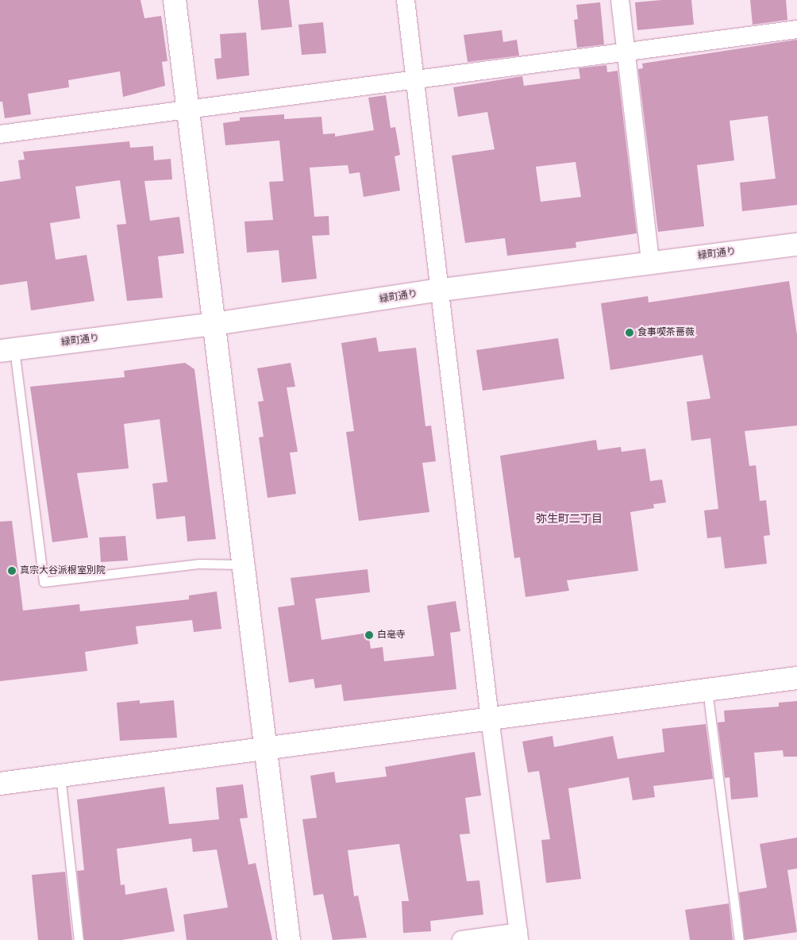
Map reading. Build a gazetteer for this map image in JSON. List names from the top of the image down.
{
  "streets": {
    "street": ["緑町通り"]
  },
  "districts": ["弥生町二丁目"],
  "places": ["食事喫茶薔薇", "真宗大谷派根室別院", "白毫寺"]
}
